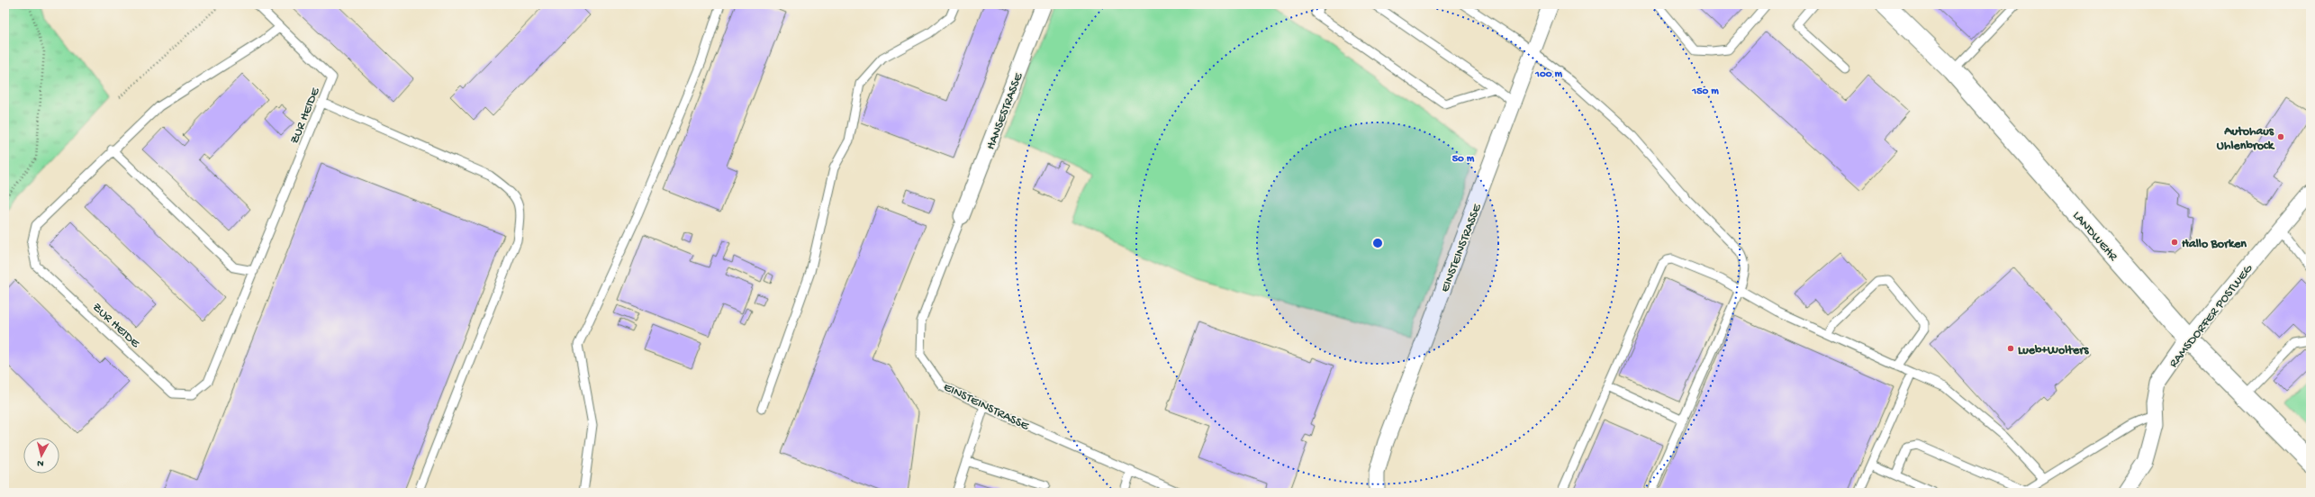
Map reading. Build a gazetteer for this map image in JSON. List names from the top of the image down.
{
  "streets": {
    "main road": ["LANDWEHR"],
    "street": ["HANSESTRASSE", "EINSTEINSTRASSE", "RAMSDORFER POSTWEG"],
    "lane": ["ZUR HEIDE"]
  },
  "crossings": [
    ["HANSESTRASSE", "EINSTEINSTRASSE"],
    ["LANDWEHR", "RAMSDORFER POSTWEG"]
  ],
  "places": ["Autohaus Uhlenbrock", "Hallo Borken", "Lueb+Wolters"],
  "north": "bottom",
  "rings": ["100 m", "150 m", "50 m"]
}
